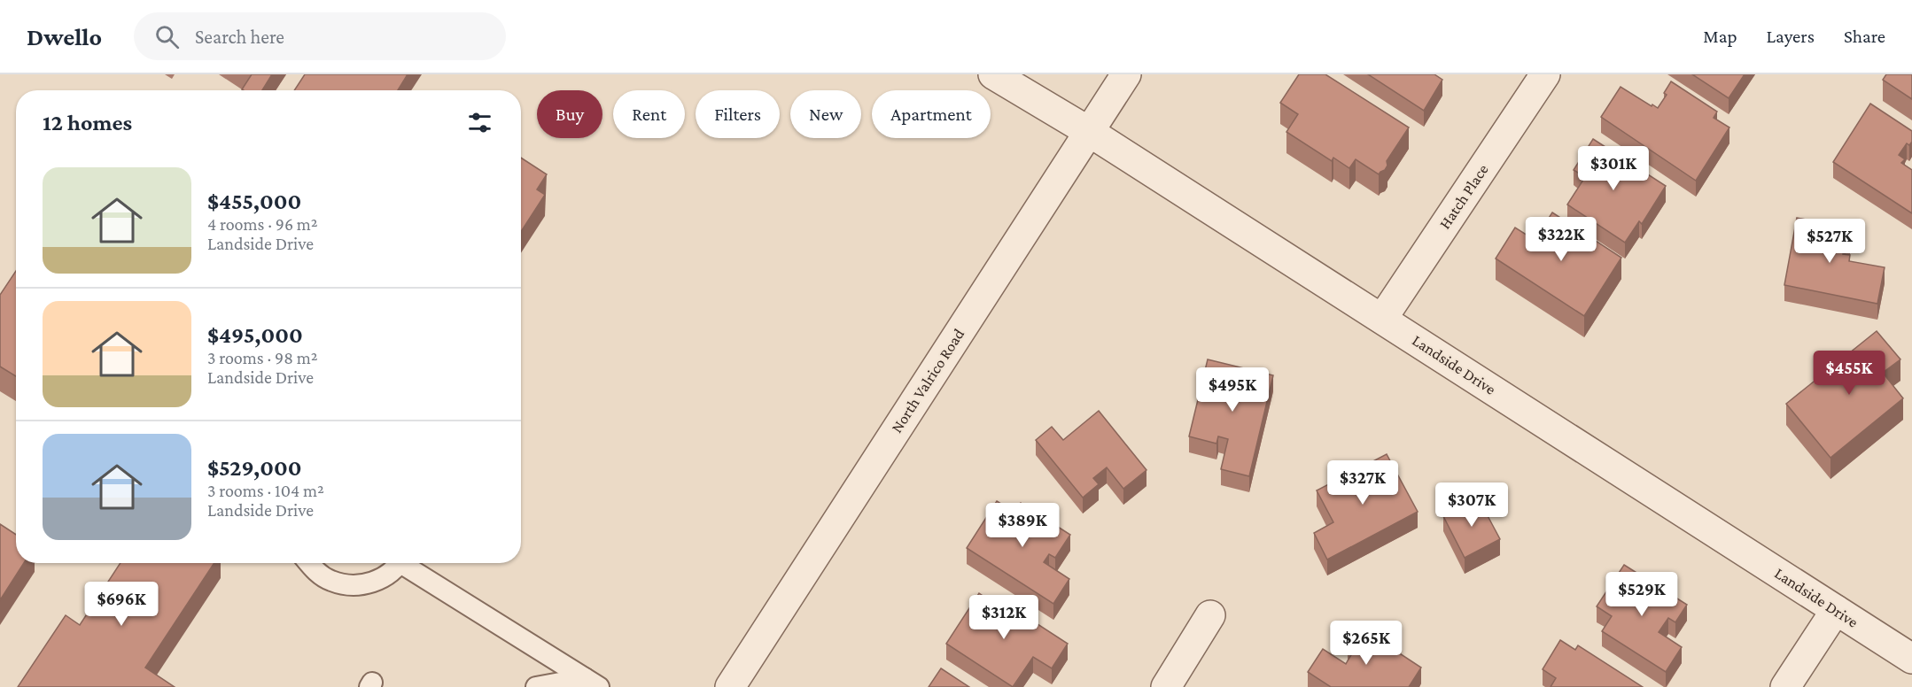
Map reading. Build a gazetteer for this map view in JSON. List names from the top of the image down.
{
  "streets": {
    "street": ["Hatch Place", "Landside Drive", "North Valrico Road"]
  },
  "crossings": [
    ["Hatch Place", "Landside Drive"],
    ["Landside Drive", "North Valrico Road"]
  ],
  "page": {
    "header": "Dwello",
    "search": "Search here",
    "nav": ["Map", "Layers", "Share"],
    "chip": [
      "Buy",
      "Rent",
      "Filters",
      "New",
      "Apartment"
    ],
    "heading": "12 homes",
    "price": [
      "$301K",
      "$322K",
      "$527K",
      "$455K",
      "$495K",
      "$327K",
      "$307K",
      "$389K",
      "$529K",
      "$696K",
      "$312K",
      "$265K"
    ],
    "list": [
      {
        "name": "$455,000",
        "note": "4 rooms · 96 m² · Landside Drive"
      },
      {
        "name": "$495,000",
        "note": "3 rooms · 98 m² · Landside Drive"
      },
      {
        "name": "$529,000",
        "note": "3 rooms · 104 m² · Landside Drive"
      }
    ]
  }
}
